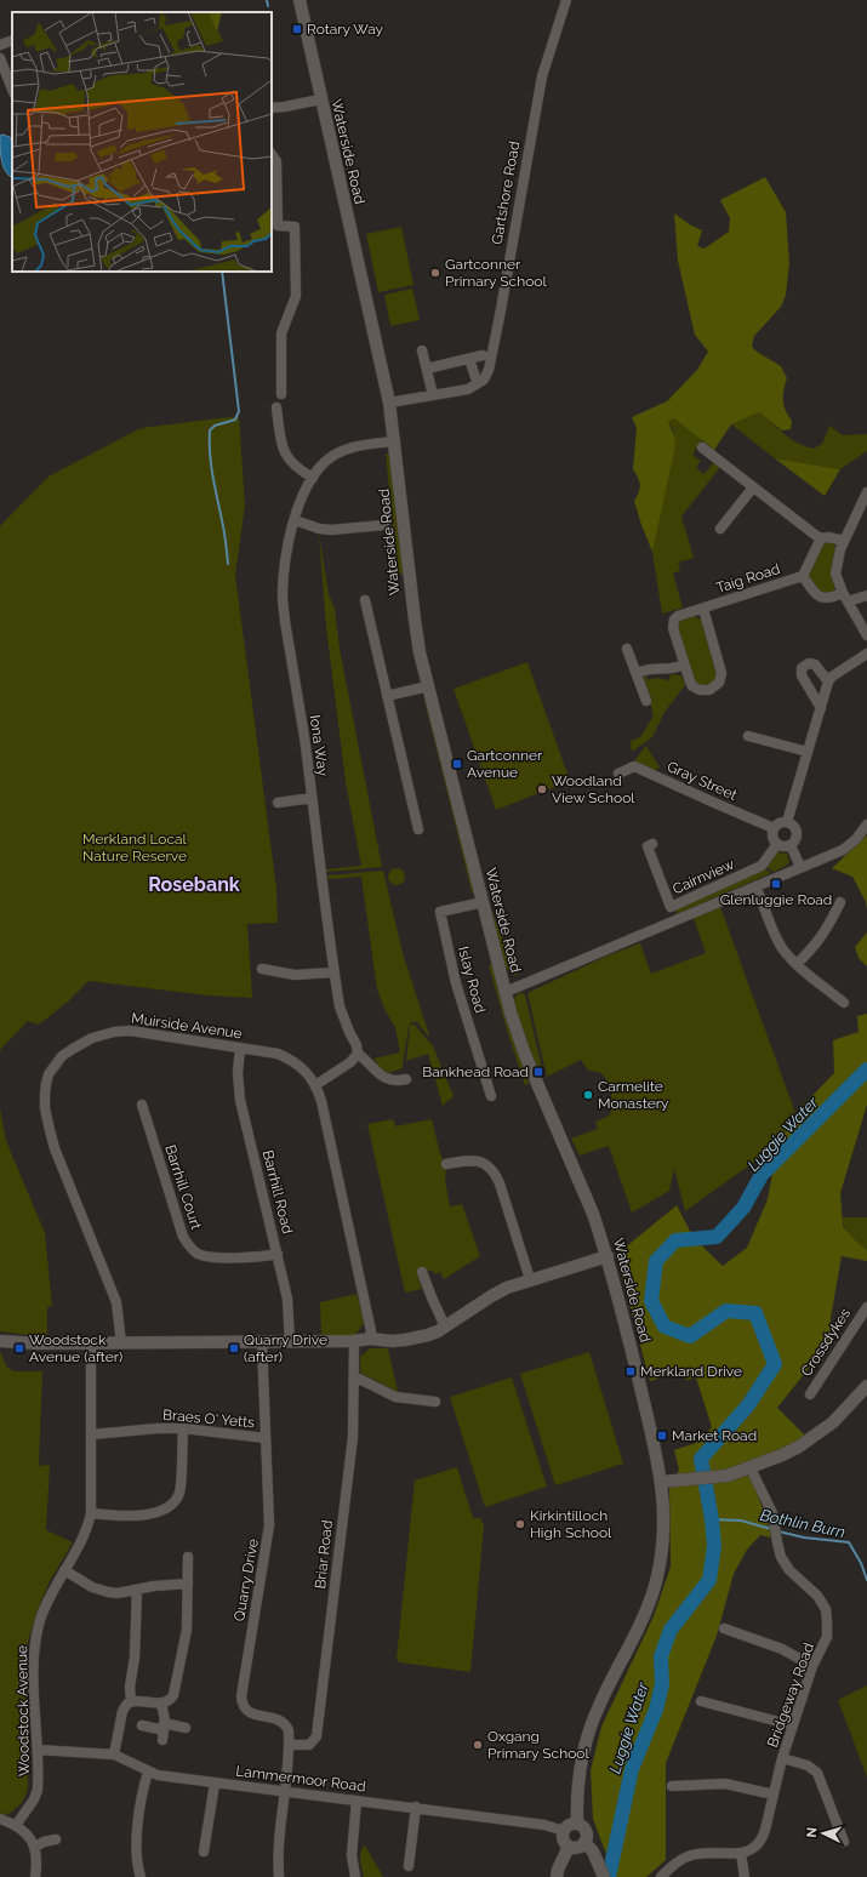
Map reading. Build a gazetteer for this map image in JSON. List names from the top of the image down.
{
  "streets": {
    "main road": ["Waterside Road"],
    "street": [
      "Gartshore Road",
      "Taig Road",
      "Iona Way",
      "Gray Street",
      "Cairnview",
      "Islay Road",
      "Muirside Avenue",
      "Barrhill Court",
      "Barrhill Road",
      "Crossdykes",
      "Braes O' Yetts",
      "Briar Road",
      "Quarry Drive",
      "Bridgeway Road",
      "Woodstock Avenue",
      "Lammermoor Road"
    ]
  },
  "crossings": [
    ["Waterside Road", "Gartshore Road"],
    ["Waterside Road", "Iona Way"],
    ["Waterside Road", "Islay Road"],
    ["Waterside Road", "Lammermoor Road"],
    ["Gray Street", "Cairnview"],
    ["Muirside Avenue", "Barrhill Road"],
    ["Barrhill Court", "Barrhill Road"],
    ["Braes O' Yetts", "Quarry Drive"],
    ["Braes O' Yetts", "Woodstock Avenue"],
    ["Briar Road", "Quarry Drive"],
    ["Quarry Drive", "Lammermoor Road"],
    ["Woodstock Avenue", "Lammermoor Road"]
  ],
  "districts": ["Rosebank"],
  "water": ["Luggie Water", "Bothlin Burn"],
  "parks": ["Merkland Local Nature Reserve"],
  "places": {
    "transit": [
      "Rotary Way",
      "Gartconner Avenue",
      "Glenluggie Road",
      "Bankhead Road",
      "Woodstock Avenue (after)",
      "Quarry Drive (after)",
      "Merkland Drive",
      "Market Road"
    ],
    "other": [
      "Gartconner Primary School",
      "Woodland View School",
      "Carmelite Monastery",
      "Kirkintilloch High School",
      "Oxgang Primary School"
    ]
  },
  "north": "left"
}
